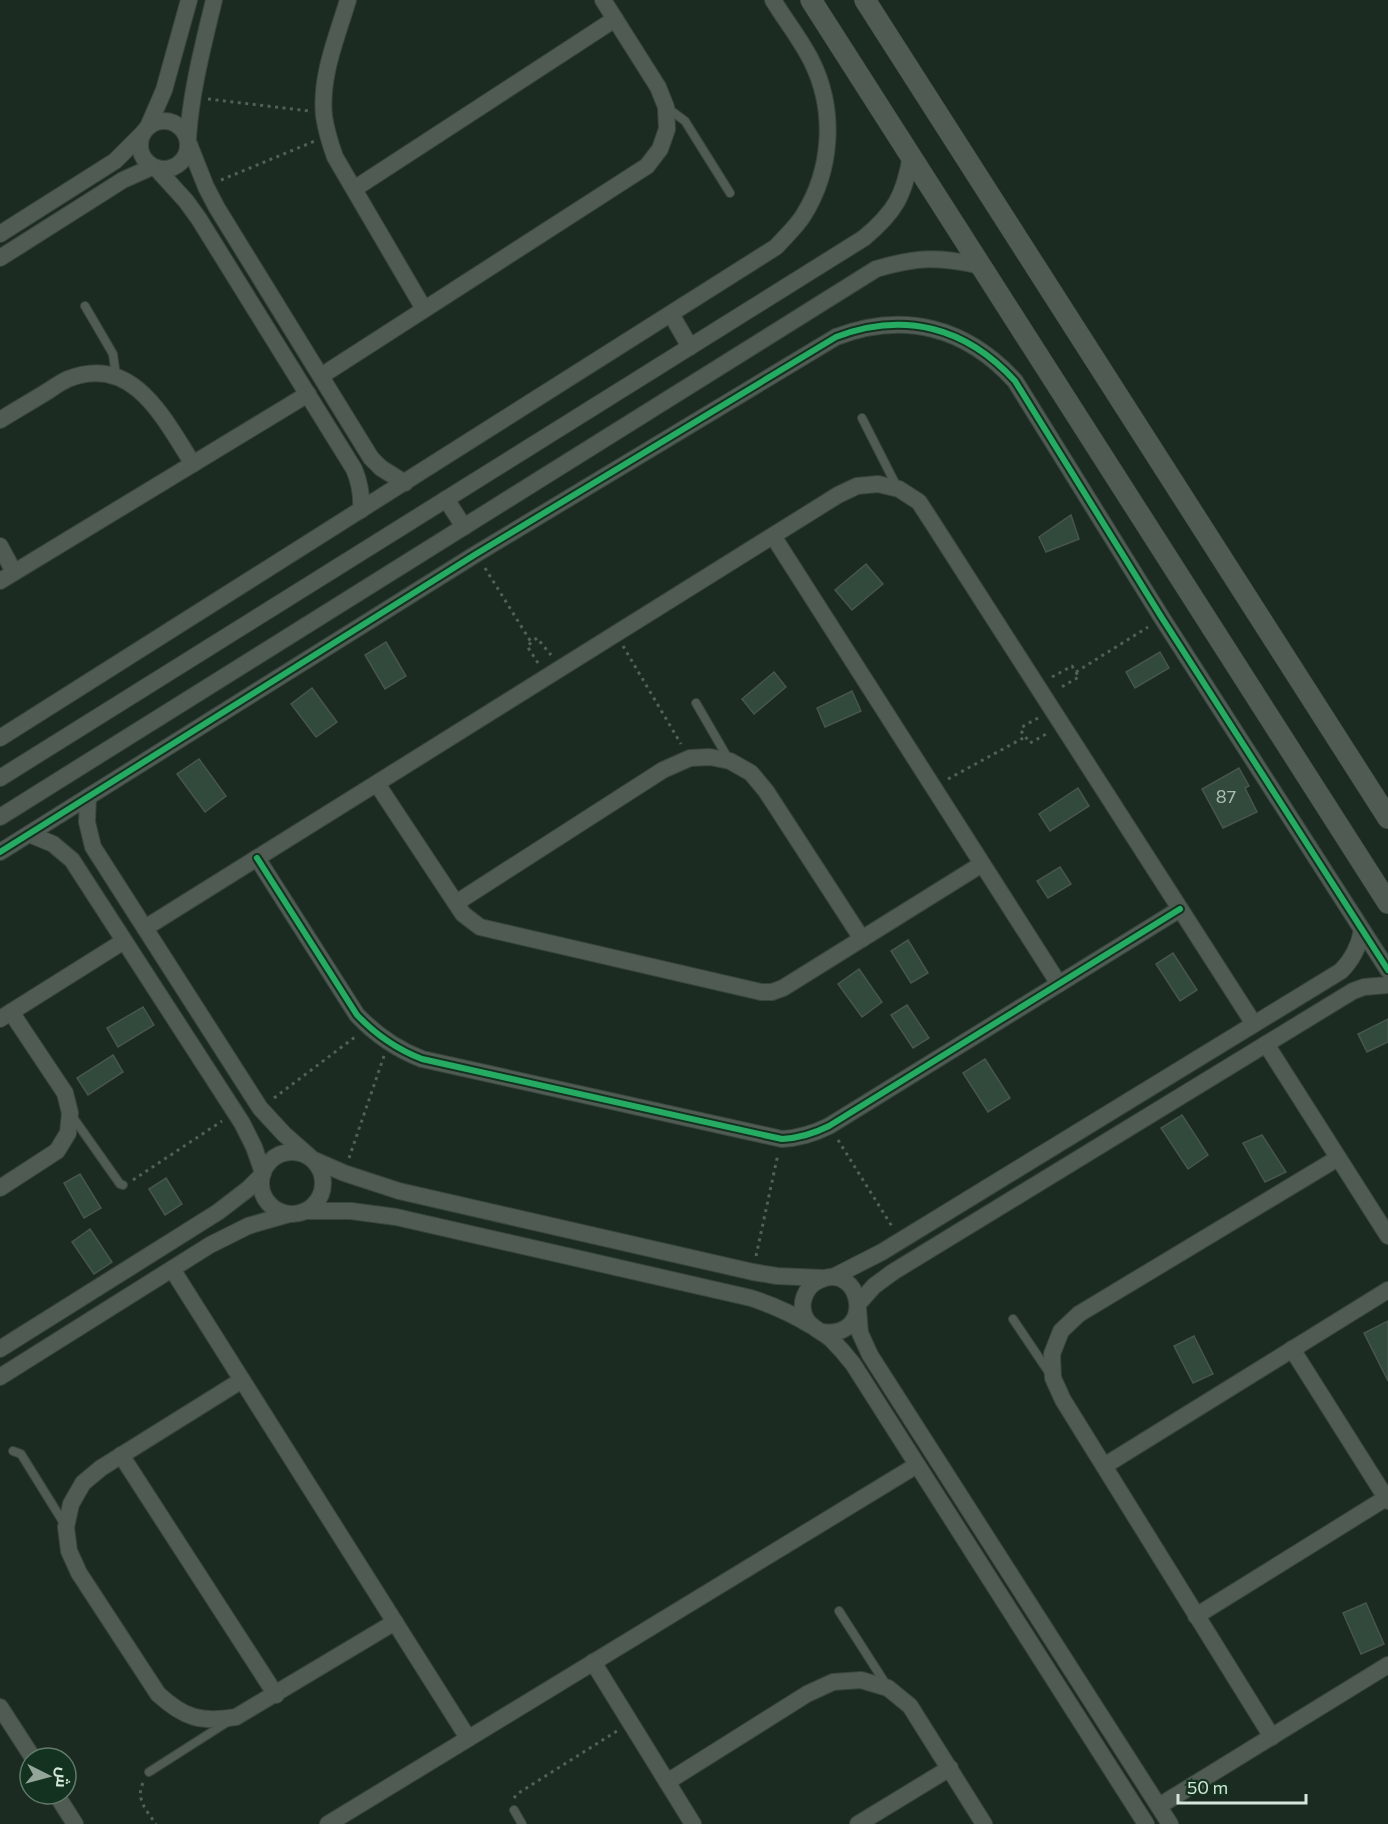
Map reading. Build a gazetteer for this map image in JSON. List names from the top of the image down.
{
  "house_numbers": ["87"],
  "scale_bar": "50 m",
  "north": "right"
}
